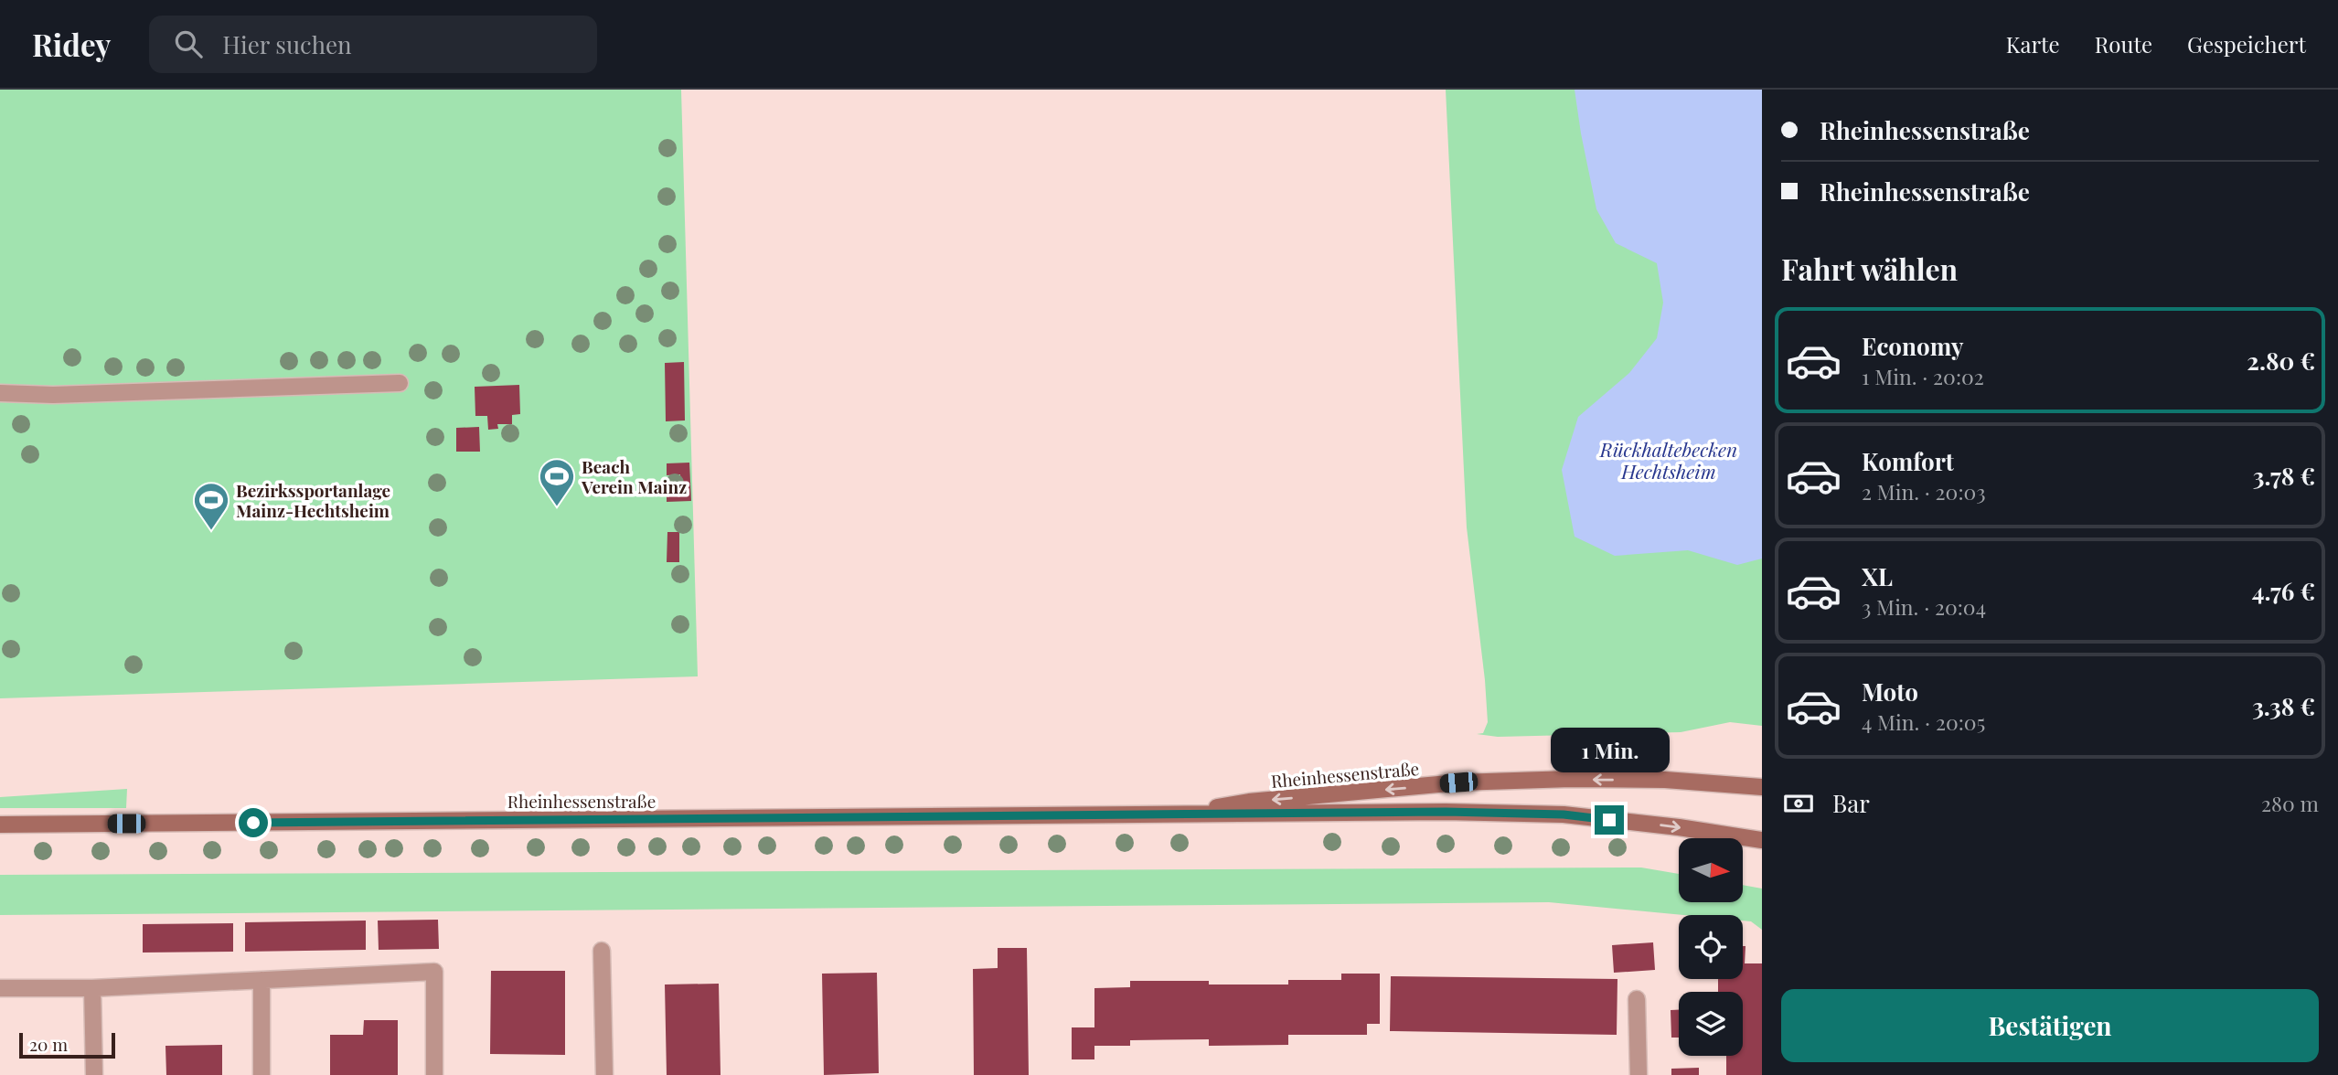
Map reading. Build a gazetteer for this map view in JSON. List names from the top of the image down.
{
  "streets": {
    "main road": ["Rheinhessenstraße"]
  },
  "water": ["Rückhaltebecken Hechtsheim"],
  "places": {
    "sports": ["Beach Verein Mainz", "Bezirkssportanlage Mainz-Hechtsheim"]
  },
  "scale_bar": "20 m",
  "north": "right",
  "page": {
    "header": "Ridey",
    "search": "Hier suchen",
    "nav": ["Karte", "Route", "Gespeichert"],
    "banner": ["Rheinhessenstraße", "Rheinhessenstraße"],
    "heading": "Fahrt wählen",
    "list": [
      {
        "name": "Economy",
        "note": "1 Min. · 20:02",
        "value": "2.80 €"
      },
      {
        "name": "Komfort",
        "note": "2 Min. · 20:03",
        "value": "3.78 €"
      },
      {
        "name": "XL",
        "note": "3 Min. · 20:04",
        "value": "4.76 €"
      },
      {
        "name": "Moto",
        "note": "4 Min. · 20:05",
        "value": "3.38 €"
      }
    ],
    "bubble": "1 Min.",
    "pay": ["Bar", "280 m"],
    "buttons": "Bestätigen",
    "scale": "20 m"
  }
}
